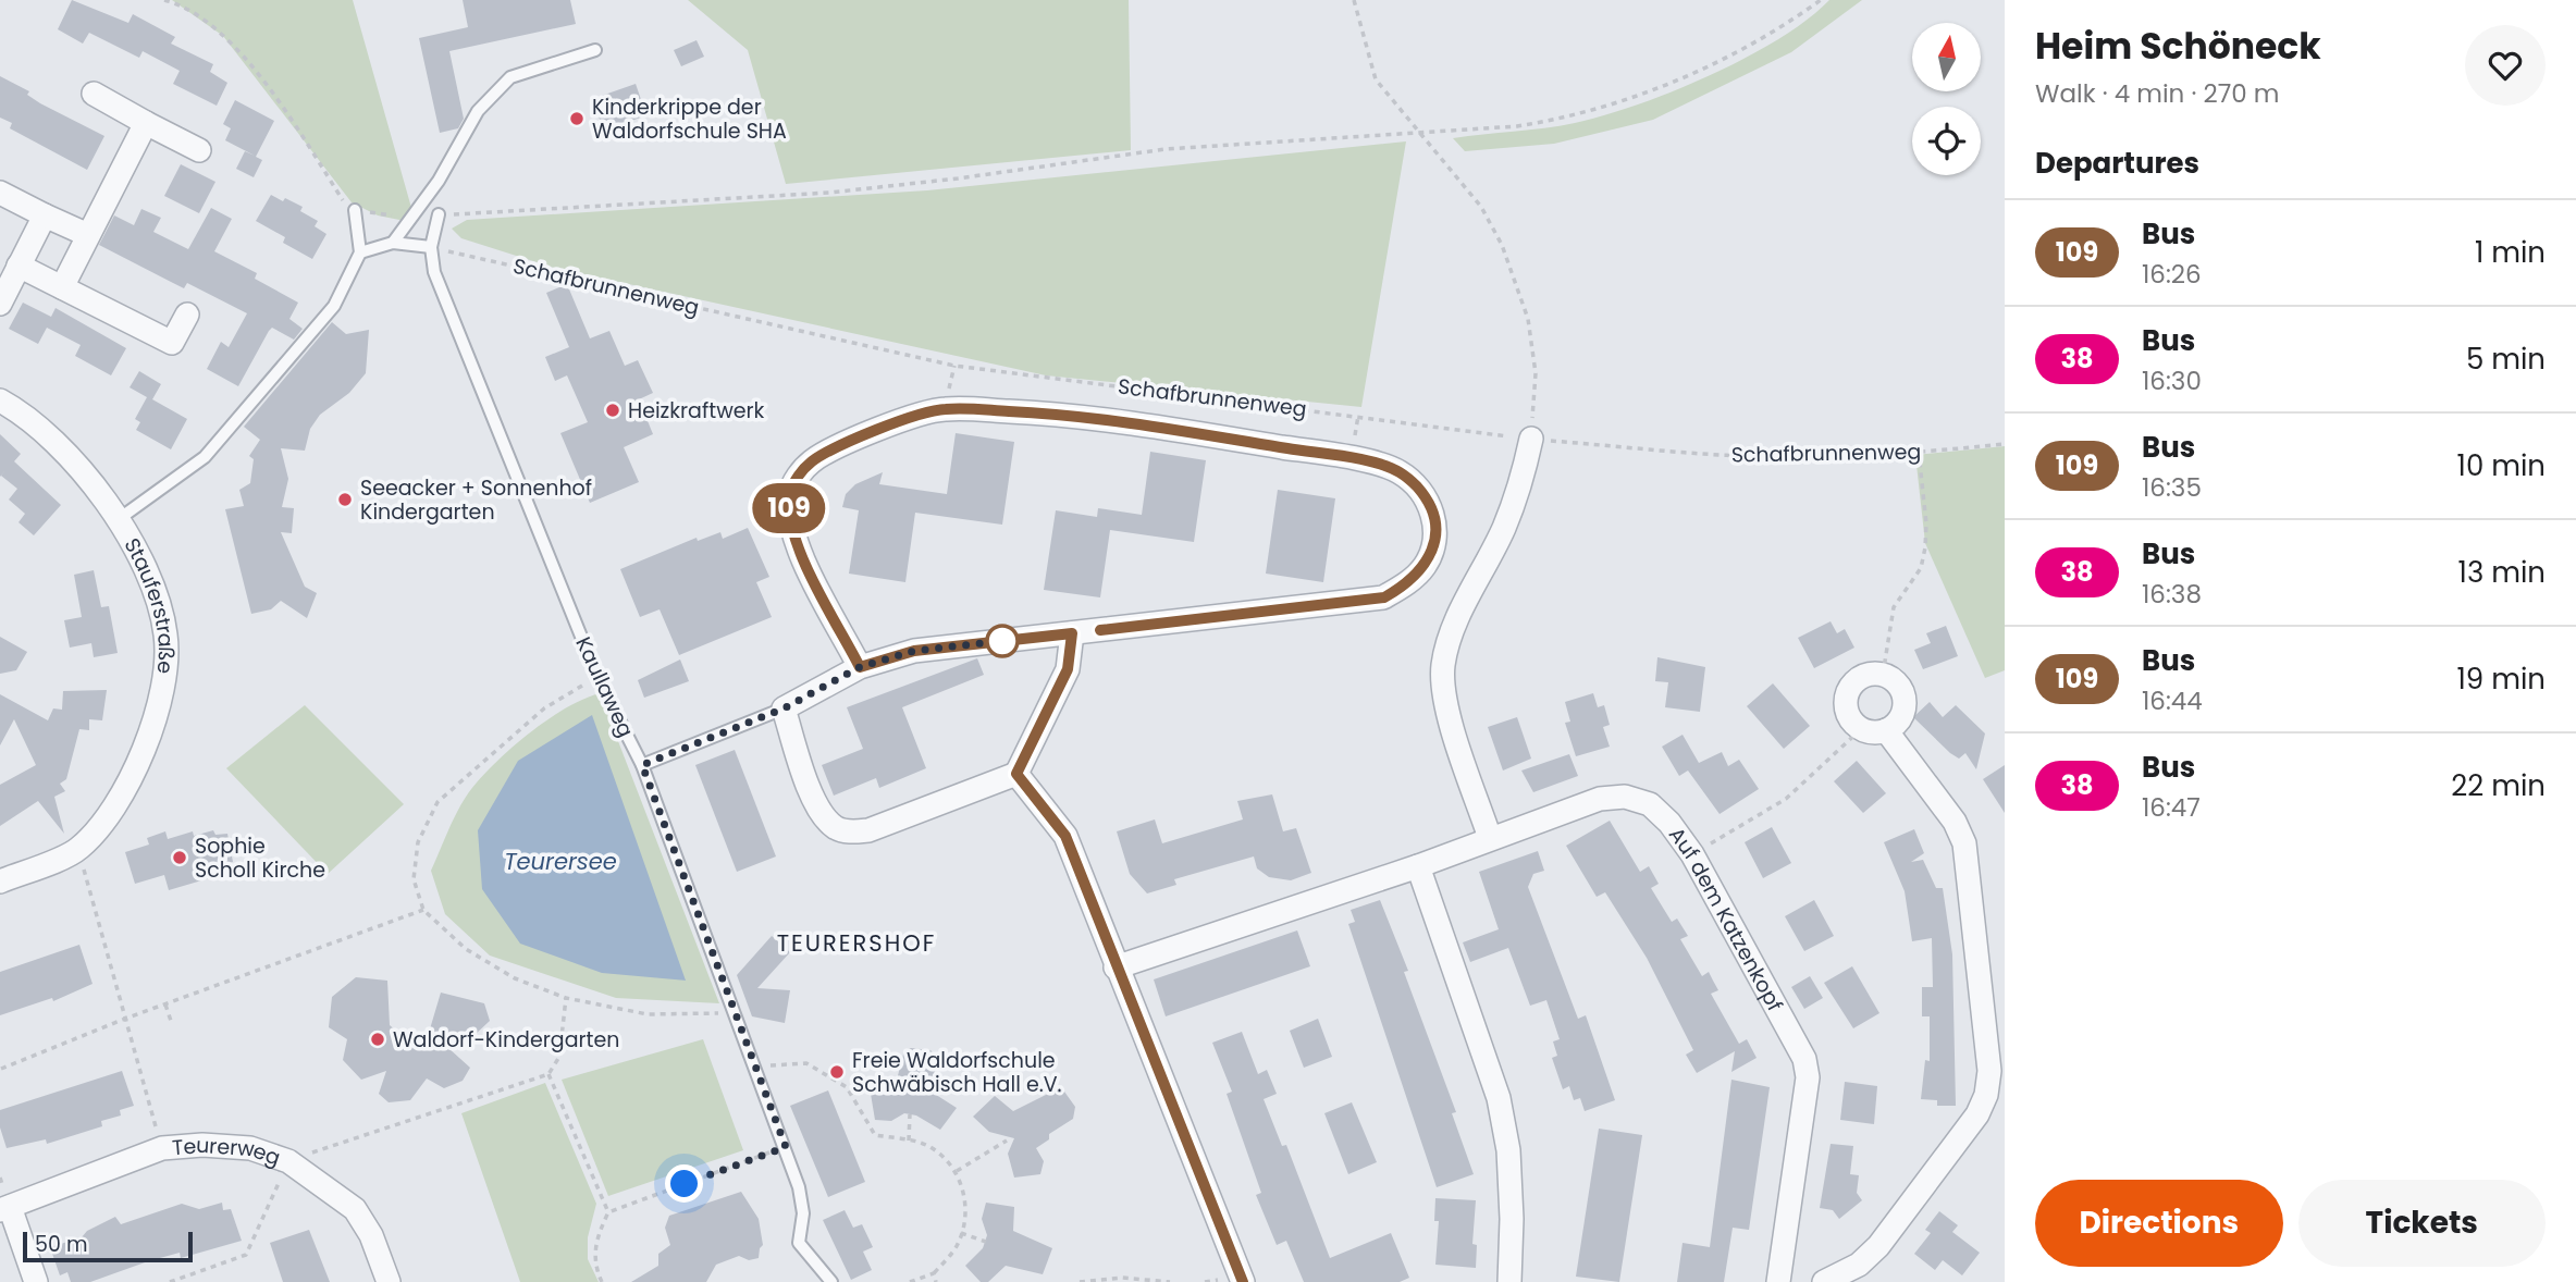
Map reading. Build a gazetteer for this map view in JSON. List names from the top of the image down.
{
  "streets": {
    "street": ["Stauferstraße", "Auf dem Katzenkopf", "Teurerweg"],
    "lane": ["Kaullaweg"],
    "path": ["Schafbrunnenweg"]
  },
  "crossings": [
    ["Schafbrunnenweg", "Kaullaweg"]
  ],
  "districts": ["TEURERSHOF"],
  "water": ["Teurersee"],
  "places": [
    "Kinderkrippe der Waldorfschule SHA",
    "Heizkraftwerk",
    "Seeacker + Sonnenhof Kindergarten",
    "Sophie Scholl Kirche",
    "Waldorf-Kindergarten",
    "Freie Waldorfschule Schwäbisch Hall e.V."
  ],
  "lines": ["bus line 109"],
  "scale_bar": "50 m",
  "north": "top",
  "page": {
    "on_map": "109",
    "heading": [
      ["Heim Schöneck", "Walk · 4 min · 270 m"],
      "Departures"
    ],
    "list": [
      {
        "mark": "109",
        "name": "Bus",
        "note": "16:26",
        "value": "1 min"
      },
      {
        "mark": "38",
        "name": "Bus",
        "note": "16:30",
        "value": "5 min"
      },
      {
        "mark": "109",
        "name": "Bus",
        "note": "16:35",
        "value": "10 min"
      },
      {
        "mark": "38",
        "name": "Bus",
        "note": "16:38",
        "value": "13 min"
      },
      {
        "mark": "109",
        "name": "Bus",
        "note": "16:44",
        "value": "19 min"
      },
      {
        "mark": "38",
        "name": "Bus",
        "note": "16:47",
        "value": "22 min"
      }
    ],
    "buttons": ["Directions", "Tickets"],
    "scale": "50 m"
  }
}
